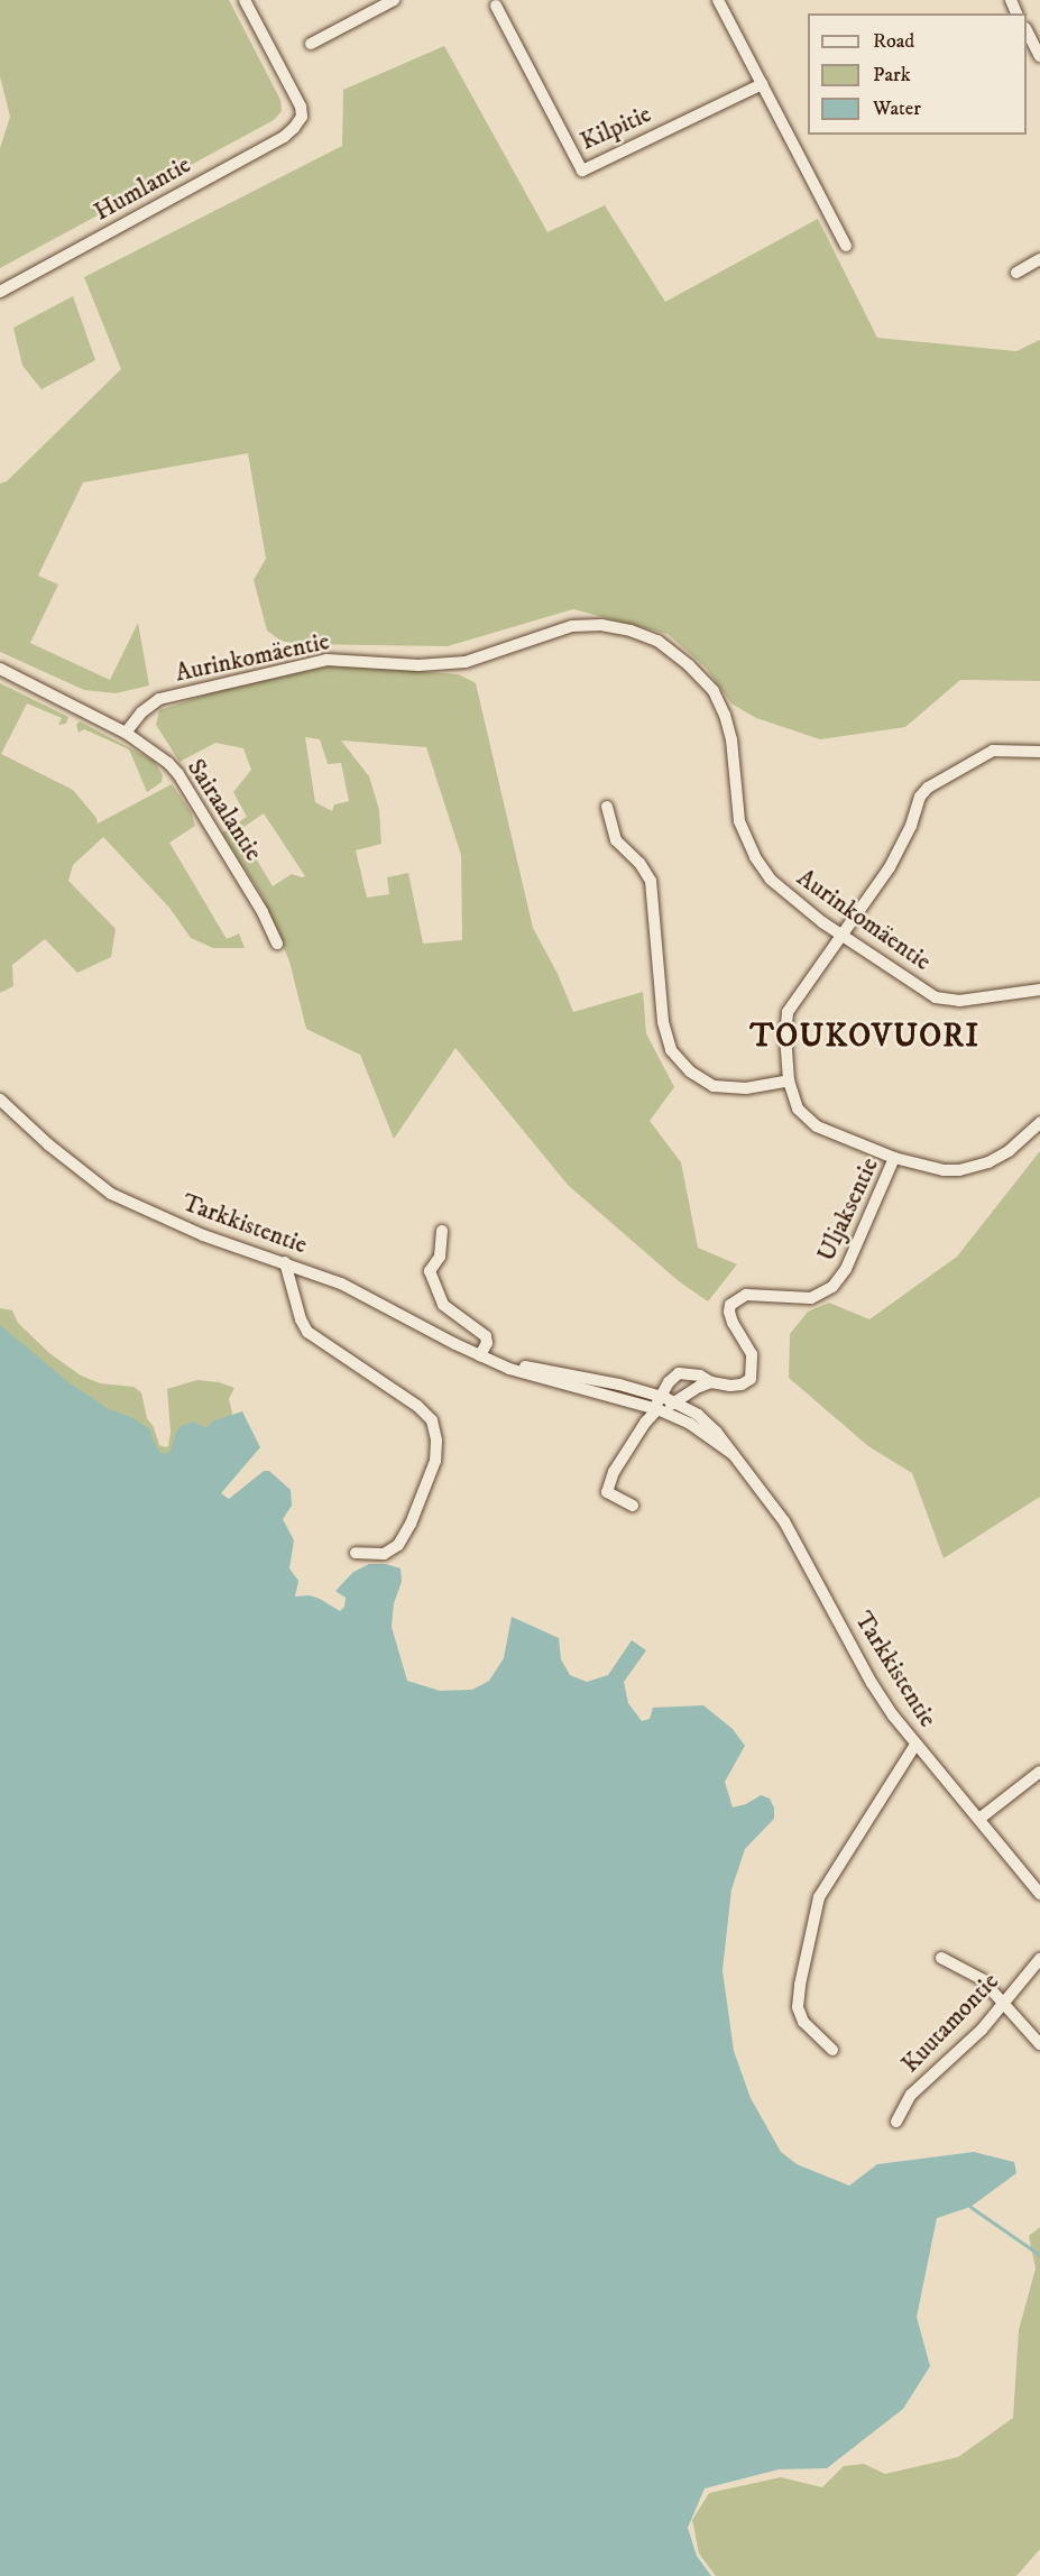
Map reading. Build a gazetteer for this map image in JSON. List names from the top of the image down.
{
  "streets": {
    "street": [
      "Kilpitie",
      "Humlantie",
      "Aurinkomäentie",
      "Sairaalantie",
      "Uljaksentie",
      "Tarkkistentie",
      "Kuutamontie"
    ]
  },
  "crossings": [
    ["Aurinkomäentie", "Sairaalantie"],
    ["Uljaksentie", "Tarkkistentie"]
  ],
  "districts": ["TOUKOVUORI"],
  "legend": ["Road", "Park", "Water"]
}
